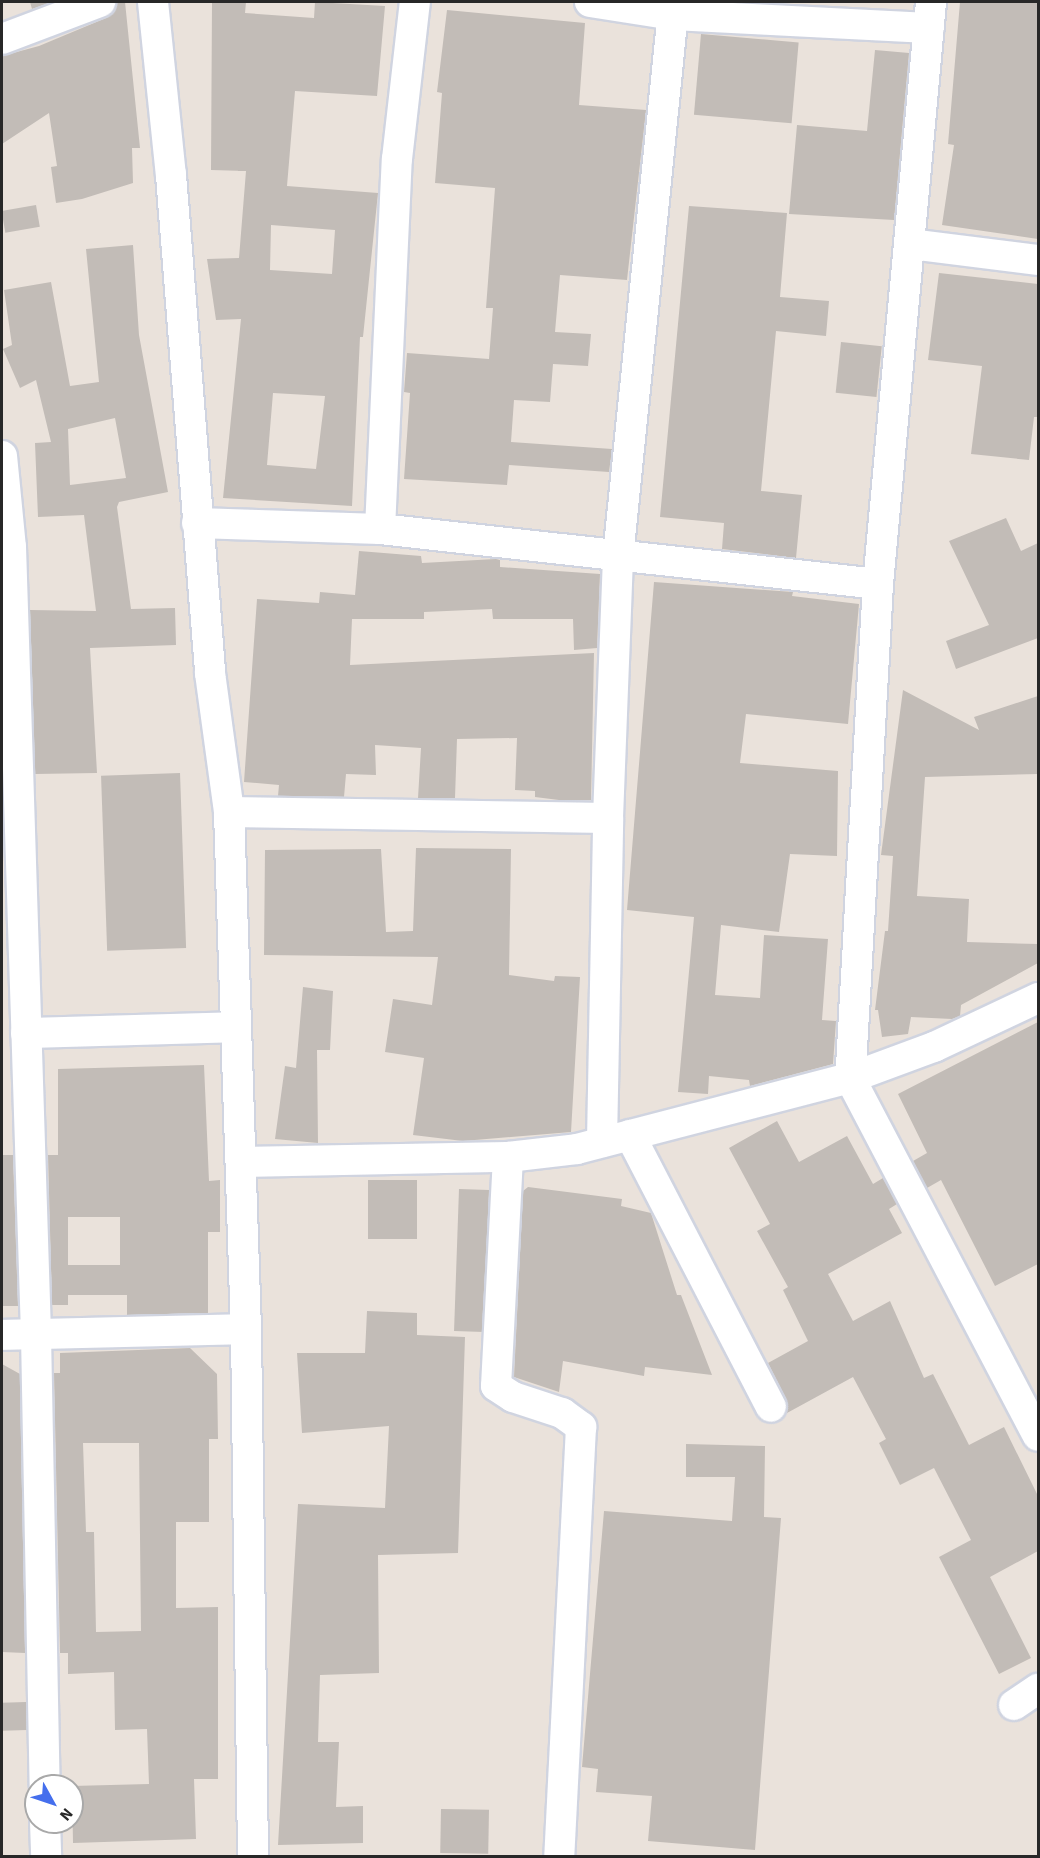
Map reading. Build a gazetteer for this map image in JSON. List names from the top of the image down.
{
  "north": "bottom right"
}
